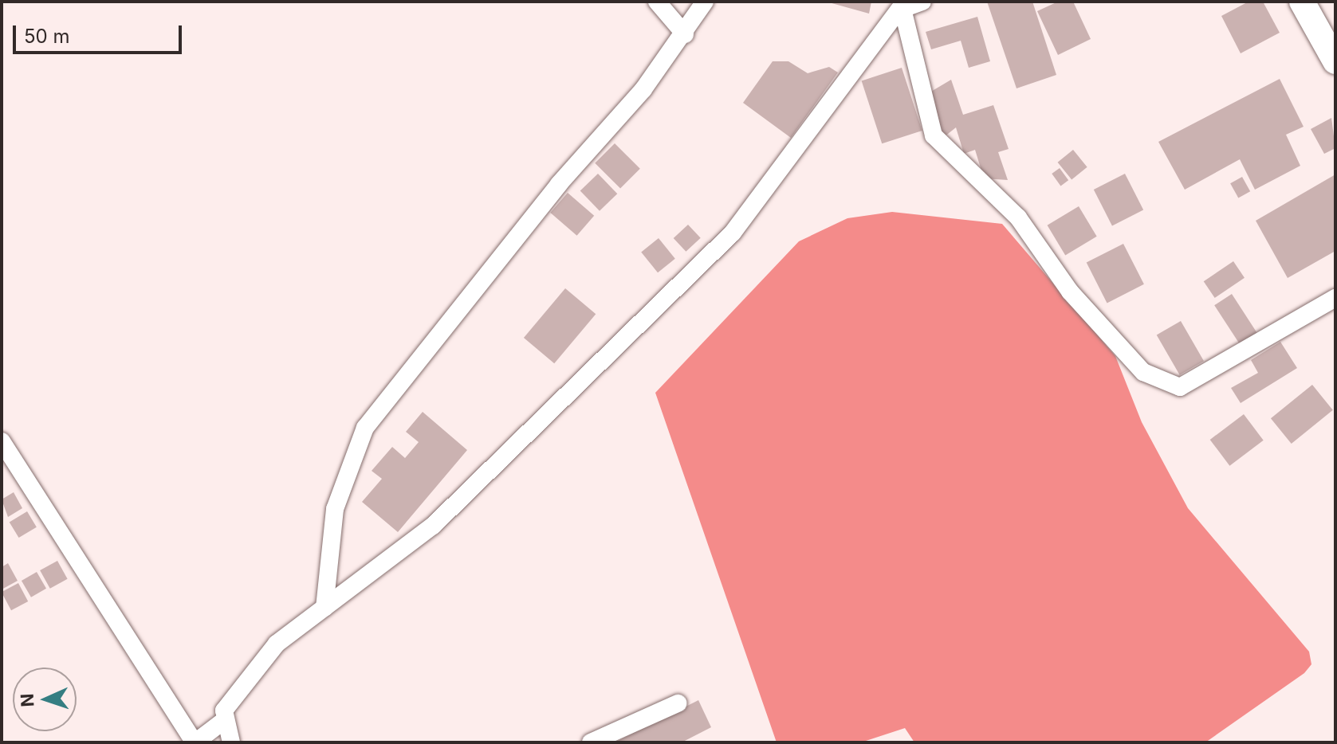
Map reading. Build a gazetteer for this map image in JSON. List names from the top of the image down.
{
  "scale_bar": "50 m",
  "north": "left"
}
